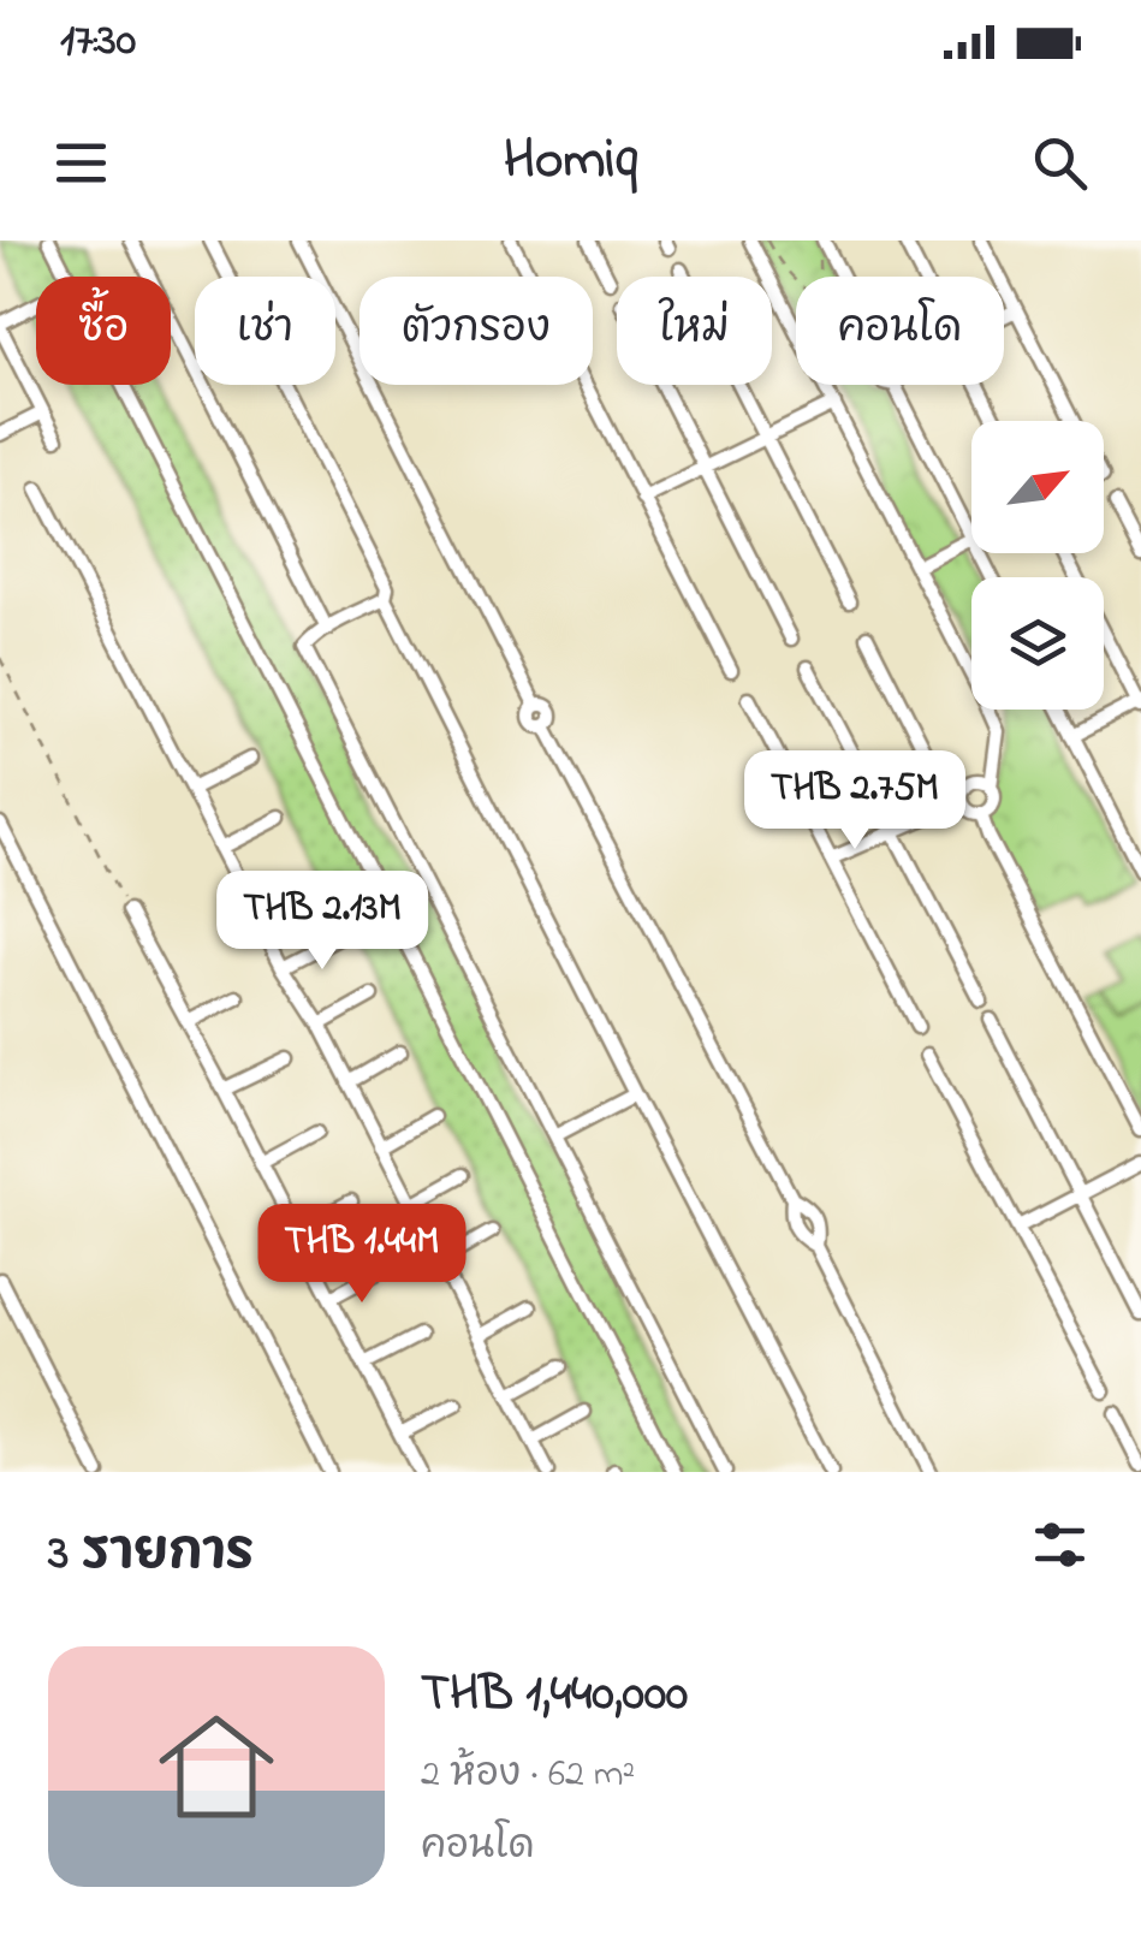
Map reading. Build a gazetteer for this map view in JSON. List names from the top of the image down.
{
  "north": "top right",
  "page": {
    "status": "17:30",
    "header": "Homiq",
    "chip": [
      "ซื้อ",
      "เช่า",
      "ตัวกรอง",
      "ใหม่",
      "คอนโด"
    ],
    "price": ["THB 2.75M", "THB 2.13M", "THB 1.44M"],
    "heading": "3 รายการ",
    "list": [
      {
        "name": "THB 1,440,000",
        "note": "2 ห้อง · 62 m² · คอนโด"
      }
    ]
  }
}
